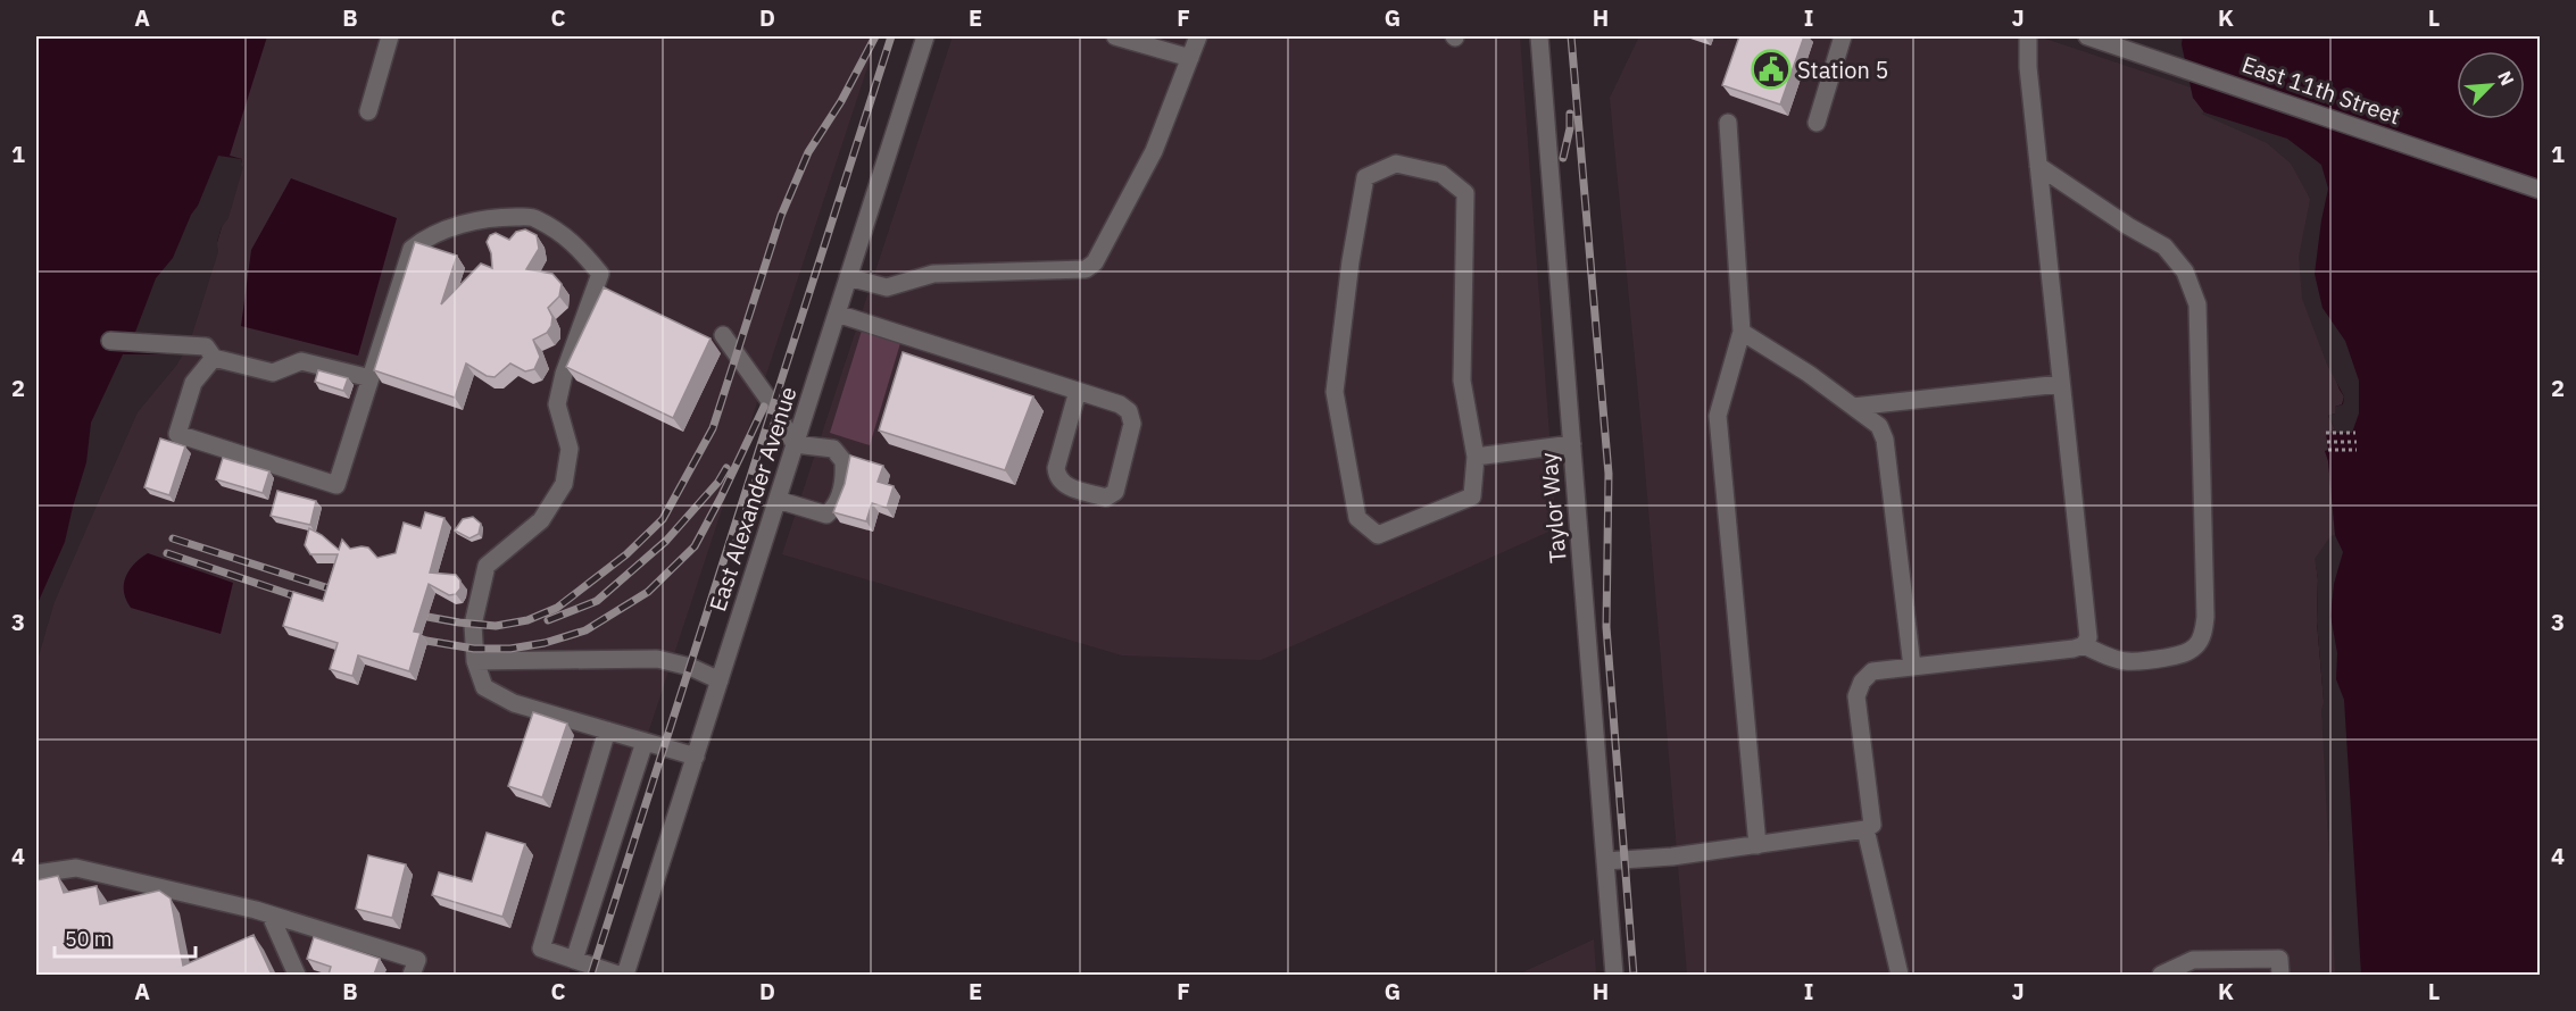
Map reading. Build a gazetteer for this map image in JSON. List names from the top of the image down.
{
  "streets": {
    "street": ["East 11th Street", "East Alexander Avenue", "Taylor Way"]
  },
  "places": {
    "public building": ["Station 5"]
  },
  "scale_bar": "50 m",
  "north": "top right",
  "grid": {
    "columns": [
      "A",
      "B",
      "C",
      "D",
      "E",
      "F",
      "G",
      "H",
      "I",
      "J",
      "K",
      "L"
    ],
    "rows": [
      "1",
      "2",
      "3",
      "4"
    ]
  }
}
